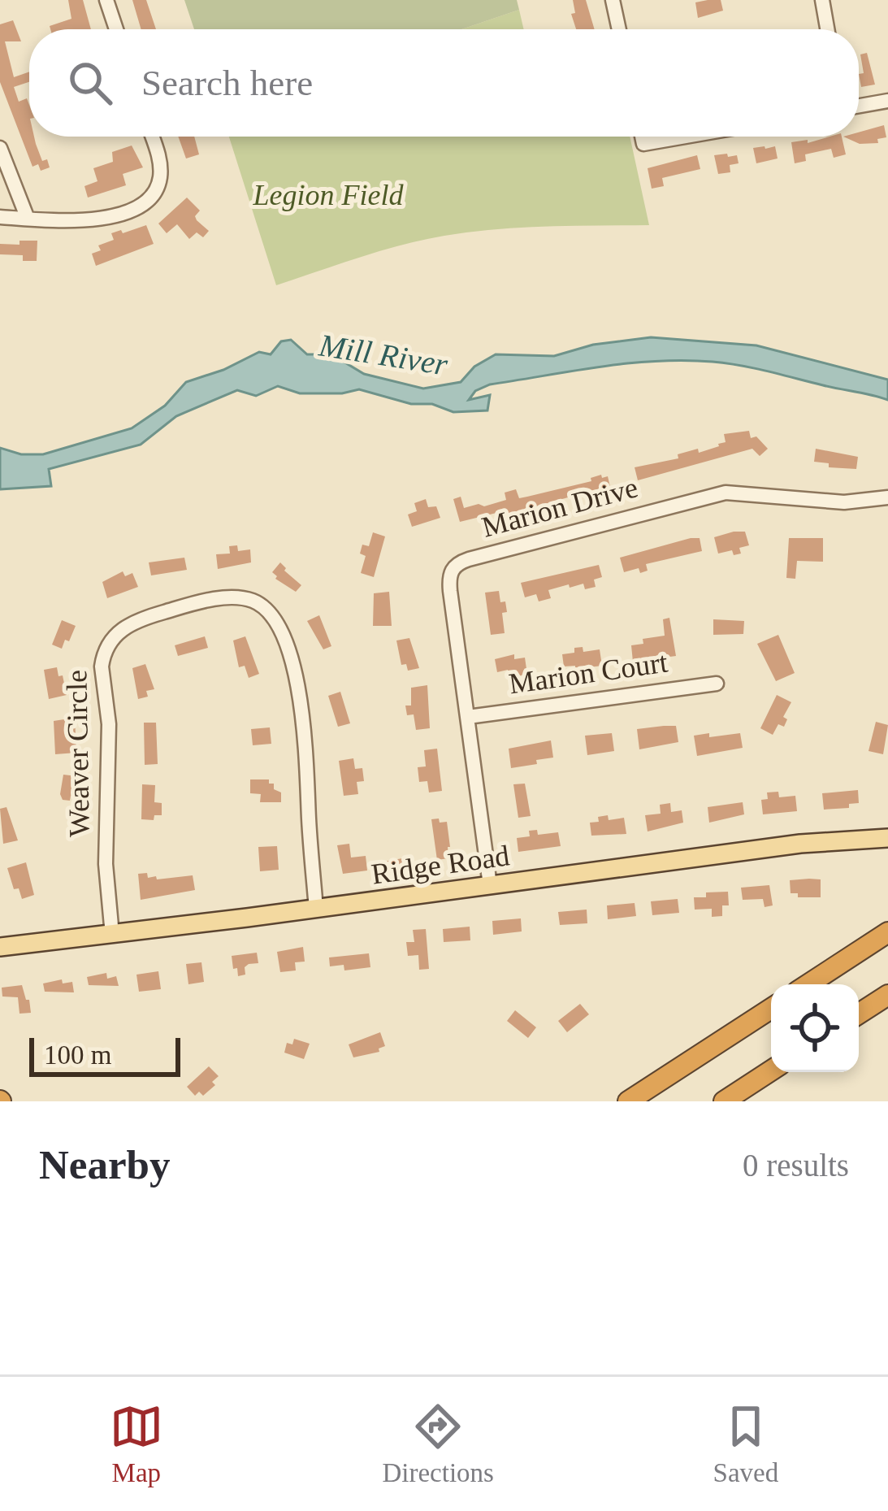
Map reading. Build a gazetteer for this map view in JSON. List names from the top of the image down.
{
  "streets": {
    "main road": ["Ridge Road"],
    "street": ["Marion Drive", "Marion Court", "Weaver Circle"]
  },
  "crossings": [
    ["Marion Drive", "Marion Court"],
    ["Marion Drive", "Ridge Road"],
    ["Weaver Circle", "Ridge Road"]
  ],
  "water": ["Mill River"],
  "parks": ["Legion Field"],
  "scale_bar": "100 m",
  "page": {
    "search": "Search here",
    "scale": "100 m",
    "heading": ["Nearby", "0 results"],
    "nav": ["Map", "Directions", "Saved"]
  }
}
